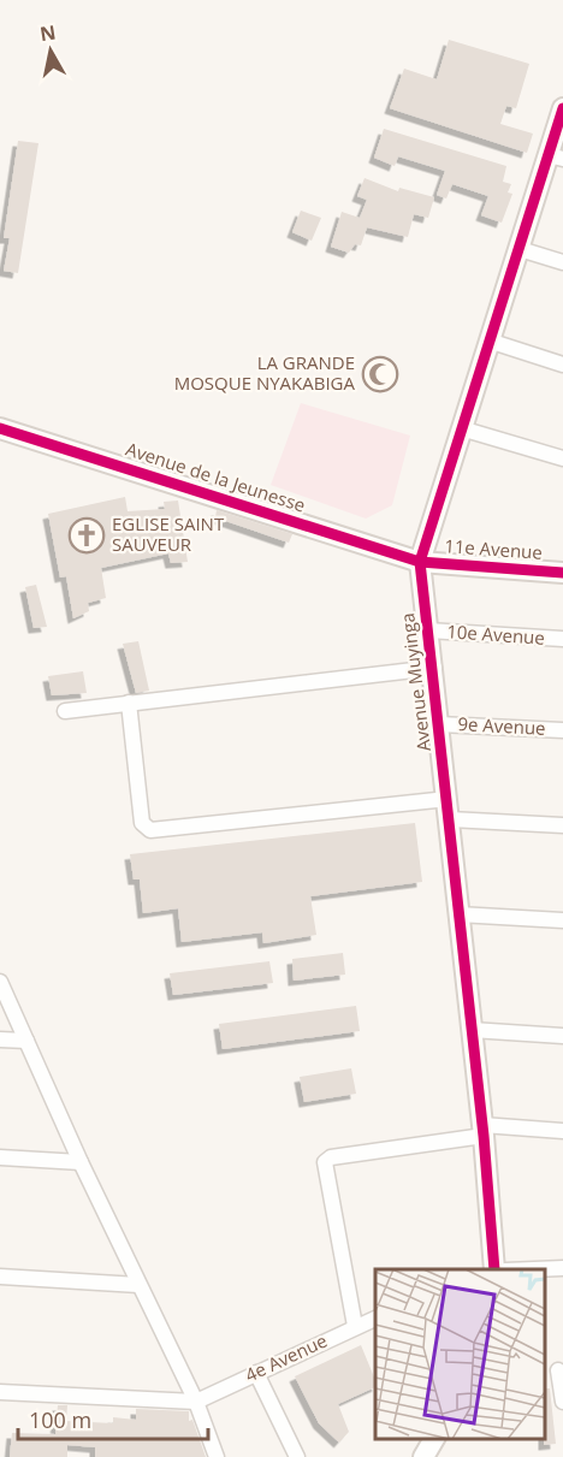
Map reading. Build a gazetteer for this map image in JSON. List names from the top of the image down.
{
  "streets": {
    "street": [
      "Avenue de la Jeunesse",
      "11e Avenue",
      "10e Avenue",
      "Avenue Muyinga",
      "9e Avenue",
      "4e Avenue"
    ]
  },
  "crossings": [
    ["Avenue de la Jeunesse", "11e Avenue"],
    ["Avenue de la Jeunesse", "Avenue Muyinga"],
    ["11e Avenue", "Avenue Muyinga"],
    ["10e Avenue", "Avenue Muyinga"],
    ["Avenue Muyinga", "9e Avenue"]
  ],
  "places": {
    "mosque": ["LA GRANDE MOSQUE NYAKABIGA"],
    "church": ["EGLISE SAINT SAUVEUR"]
  },
  "scale_bar": "100 m",
  "north": "top"
}
